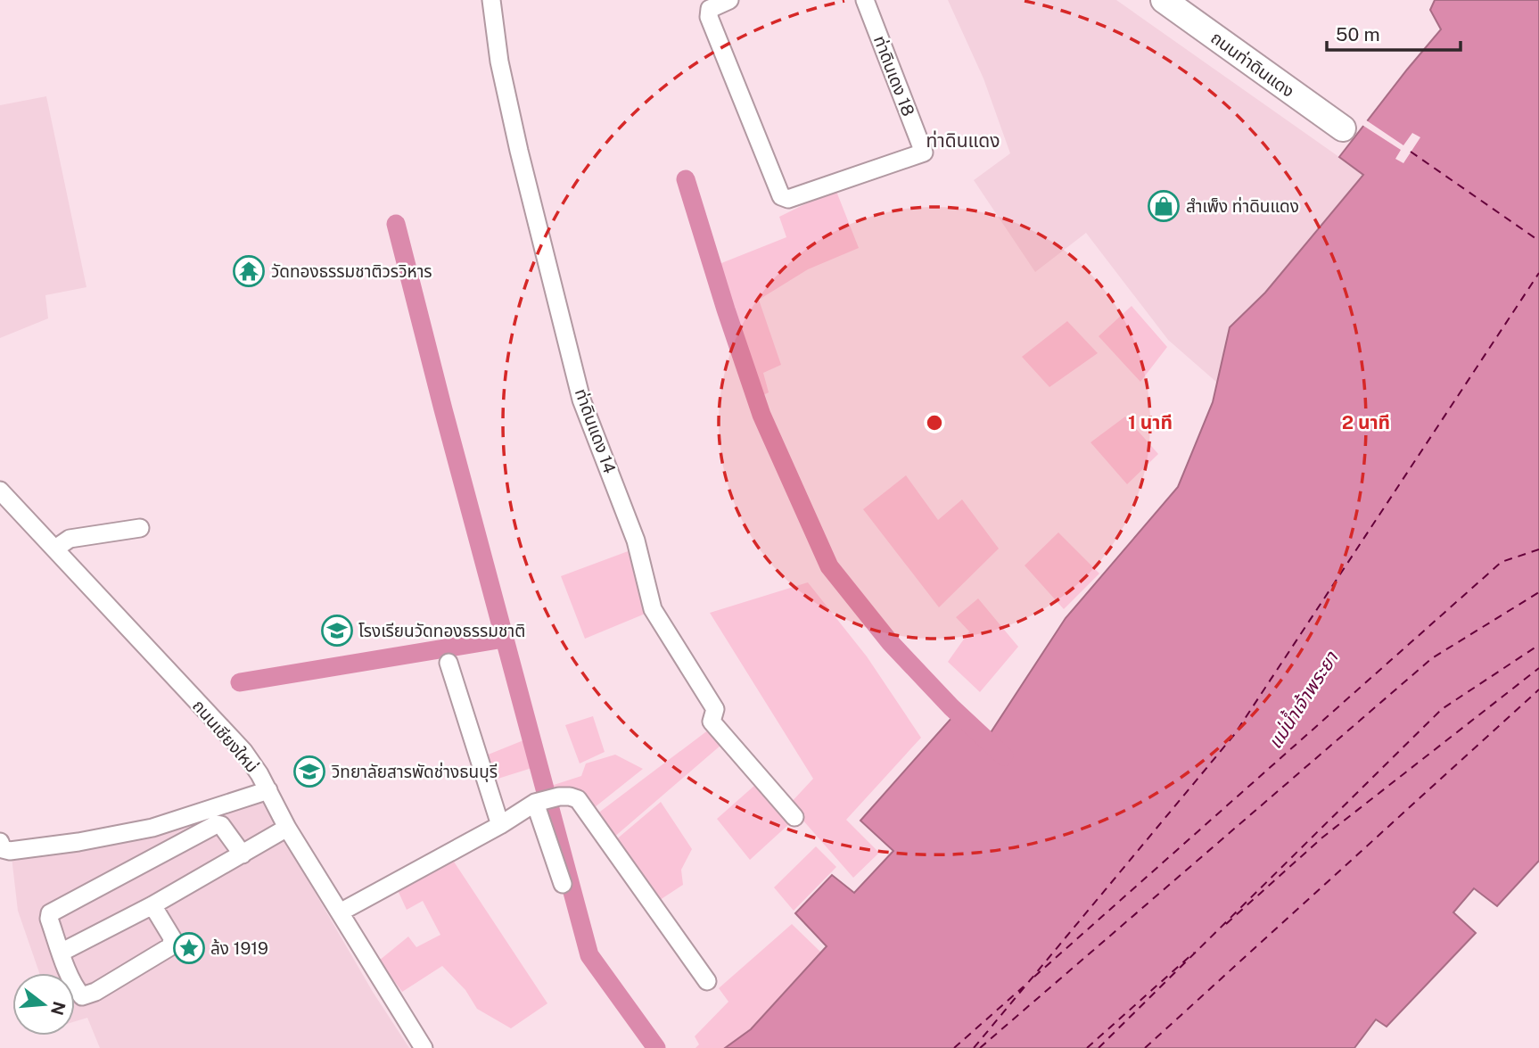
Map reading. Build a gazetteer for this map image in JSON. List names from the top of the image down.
{
  "streets": {
    "street": [
      "ถนนท่าดินแดง",
      "ท่าดินเดง 18",
      "ท่าดินแดง 14",
      "ถนนเชียงใหม่"
    ]
  },
  "districts": ["ท่าดินแดง"],
  "water": ["แม่น้ำเจ้าพระยา"],
  "places": {
    "shop": ["สำเพ็ง ท่าดินแดง"],
    "temple": ["วัดทองธรรมชาติวรวิหาร"],
    "school or university": ["โรงเรียนวัดทองธรรมชาติ", "วิทยาลัยสารพัดช่างธนบุรี"],
    "place": ["ล้ง 1919"]
  },
  "scale_bar": "50 m",
  "north": "right",
  "rings": ["1 นาที", "2 นาที"]
}
